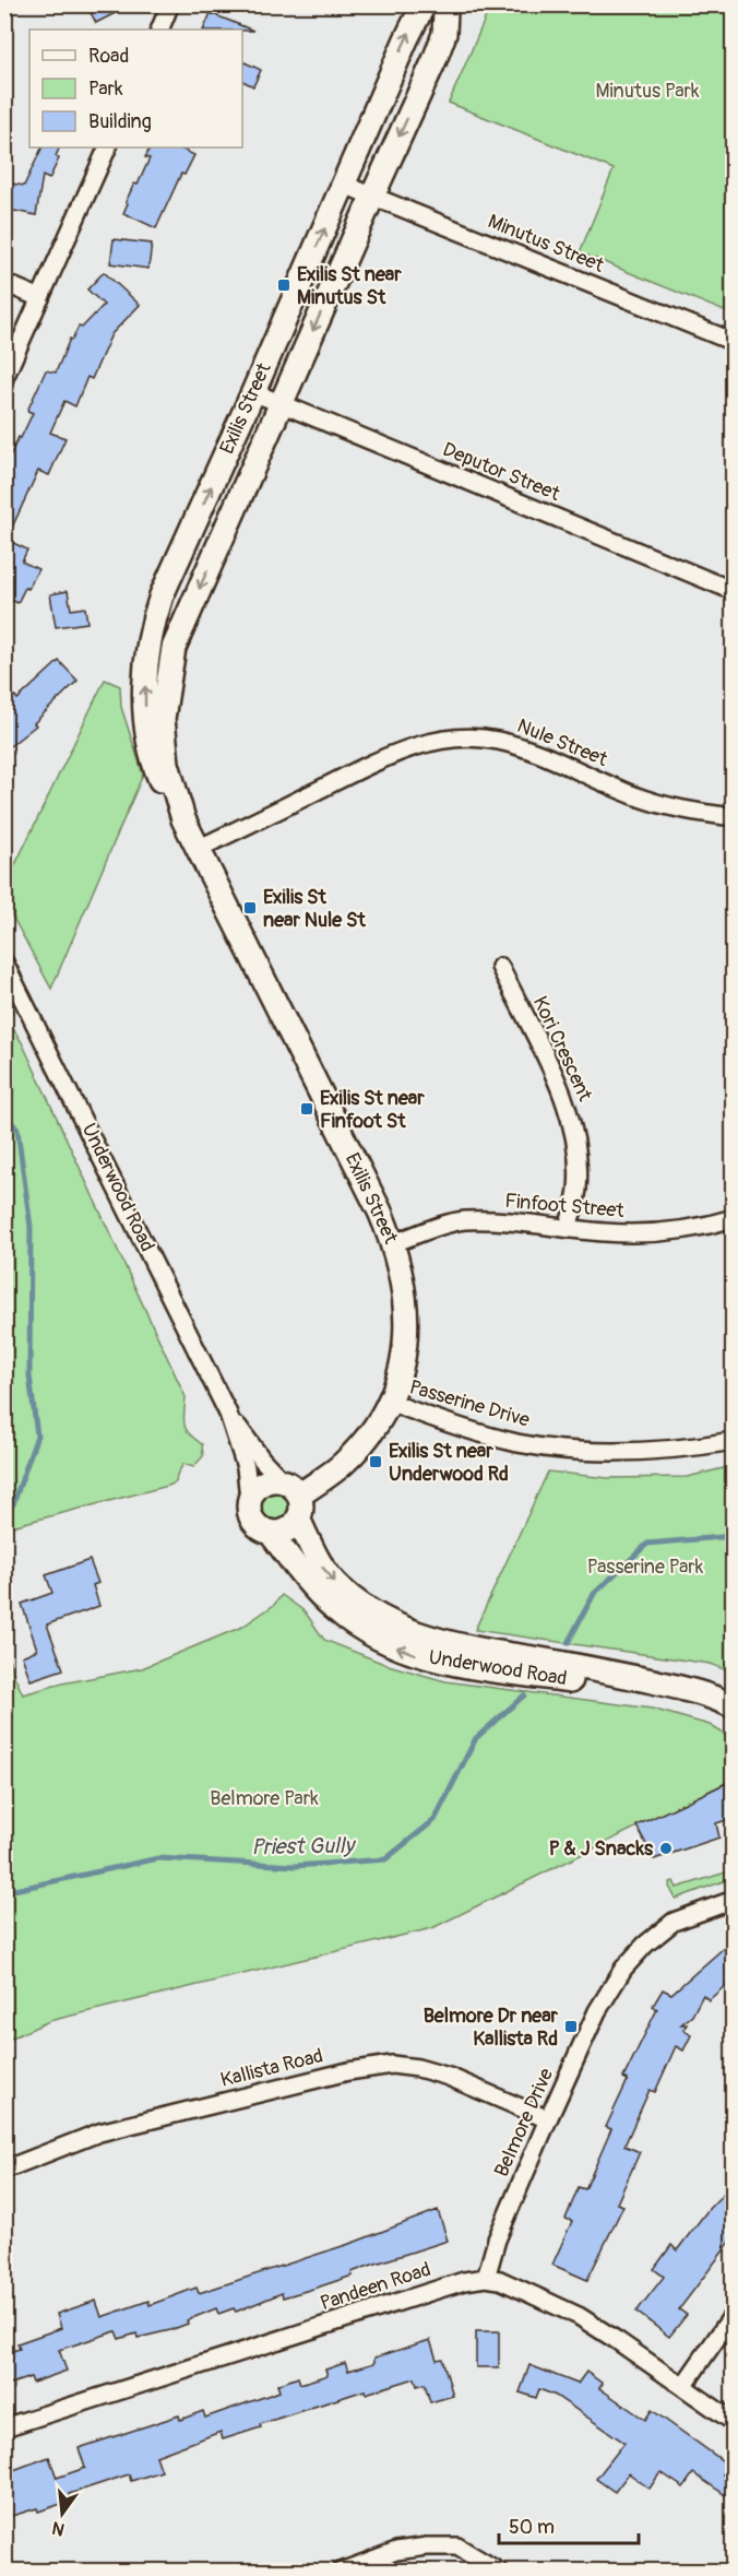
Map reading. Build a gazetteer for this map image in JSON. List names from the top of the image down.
{
  "streets": {
    "street": [
      "Minutus Street",
      "Exilis Street",
      "Deputor Street",
      "Nule Street",
      "Kori Crescent",
      "Underwood Road",
      "Finfoot Street",
      "Passerine Drive",
      "Kallista Road",
      "Belmore Drive",
      "Pandeen Road"
    ]
  },
  "crossings": [
    ["Minutus Street", "Exilis Street"],
    ["Exilis Street", "Deputor Street"],
    ["Exilis Street", "Nule Street"],
    ["Exilis Street", "Underwood Road"],
    ["Exilis Street", "Finfoot Street"],
    ["Exilis Street", "Passerine Drive"],
    ["Kori Crescent", "Finfoot Street"],
    ["Kallista Road", "Belmore Drive"],
    ["Belmore Drive", "Pandeen Road"]
  ],
  "water": ["Priest Gully"],
  "parks": ["Minutus Park", "Passerine Park", "Belmore Park"],
  "places": {
    "transit": [
      "Exilis St near Minutus St",
      "Exilis St near Nule St",
      "Exilis St near Finfoot St",
      "Exilis St near Underwood Rd",
      "Belmore Dr near Kallista Rd"
    ],
    "other": ["P & J Snacks"]
  },
  "legend": ["Road", "Park", "Building"],
  "scale_bar": "50 m",
  "north": "bottom"
}
